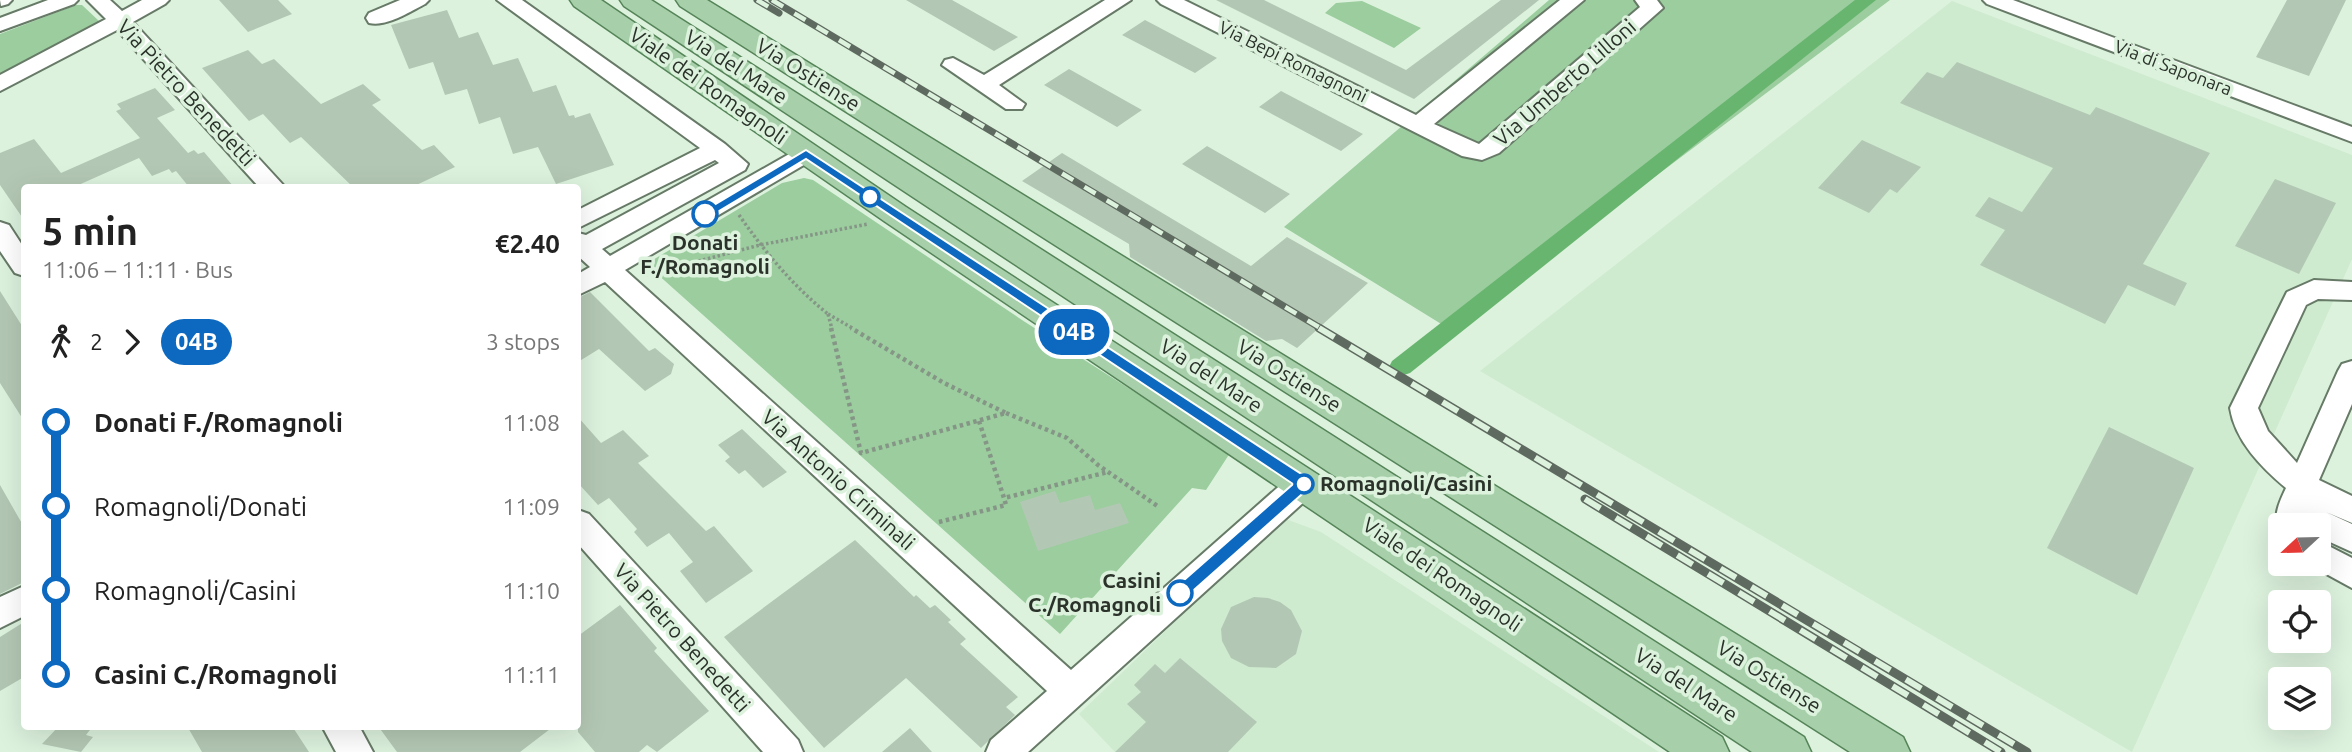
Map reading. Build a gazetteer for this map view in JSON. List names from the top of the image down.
{
  "streets": {
    "main road": ["Via del Mare", "Via Ostiense", "Viale dei Romagnoli"],
    "street": [
      "Via Bepi Romagnoni",
      "Via di Saponara",
      "Via Umberto Lilloni",
      "Via Pietro Benedetti",
      "Via Antonio Criminali"
    ]
  },
  "crossings": [
    ["Via Bepi Romagnoni", "Via Umberto Lilloni"]
  ],
  "places": ["Donati F./Romagnoli", "Romagnoli/Casini", "Casini C./Romagnoli"],
  "lines": ["bus line 04B"],
  "north": "left",
  "page": {
    "on_map": "04B",
    "heading": ["5 min", "11:06 – 11:11 · Bus", "€2.40"],
    "legs": ["2", "04B", "3 stops"],
    "list": [
      {
        "name": "Donati F./Romagnoli",
        "value": "11:08"
      },
      {
        "name": "Romagnoli/Donati",
        "value": "11:09"
      },
      {
        "name": "Romagnoli/Casini",
        "value": "11:10"
      },
      {
        "name": "Casini C./Romagnoli",
        "value": "11:11"
      }
    ]
  }
}
